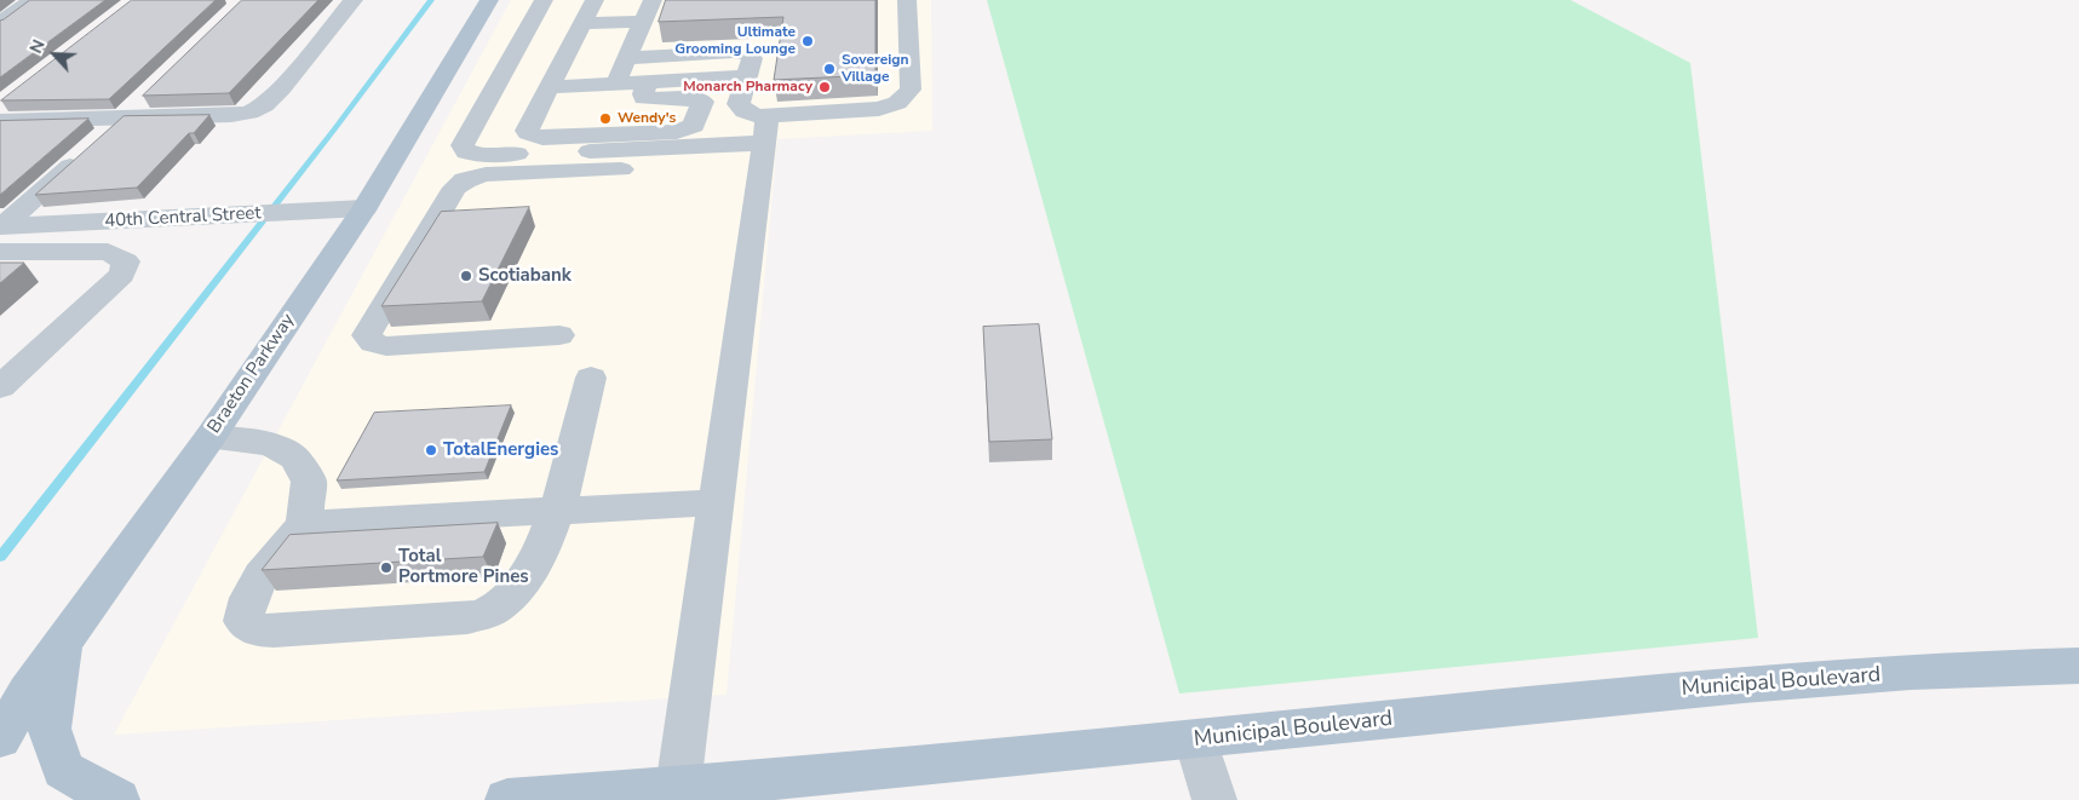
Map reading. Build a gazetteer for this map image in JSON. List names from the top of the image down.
{
  "streets": {
    "main road": ["Braeton Parkway", "Municipal Boulevard"],
    "street": ["40th Central Street"]
  },
  "crossings": [
    ["40th Central Street", "Braeton Parkway"]
  ],
  "places": [
    "Ultimate Grooming Lounge",
    "Sovereign Village",
    "Monarch Pharmacy",
    "Wendy's",
    "Scotiabank",
    "TotalEnergies",
    "Total Portmore Pines"
  ],
  "north": "top left"
}
